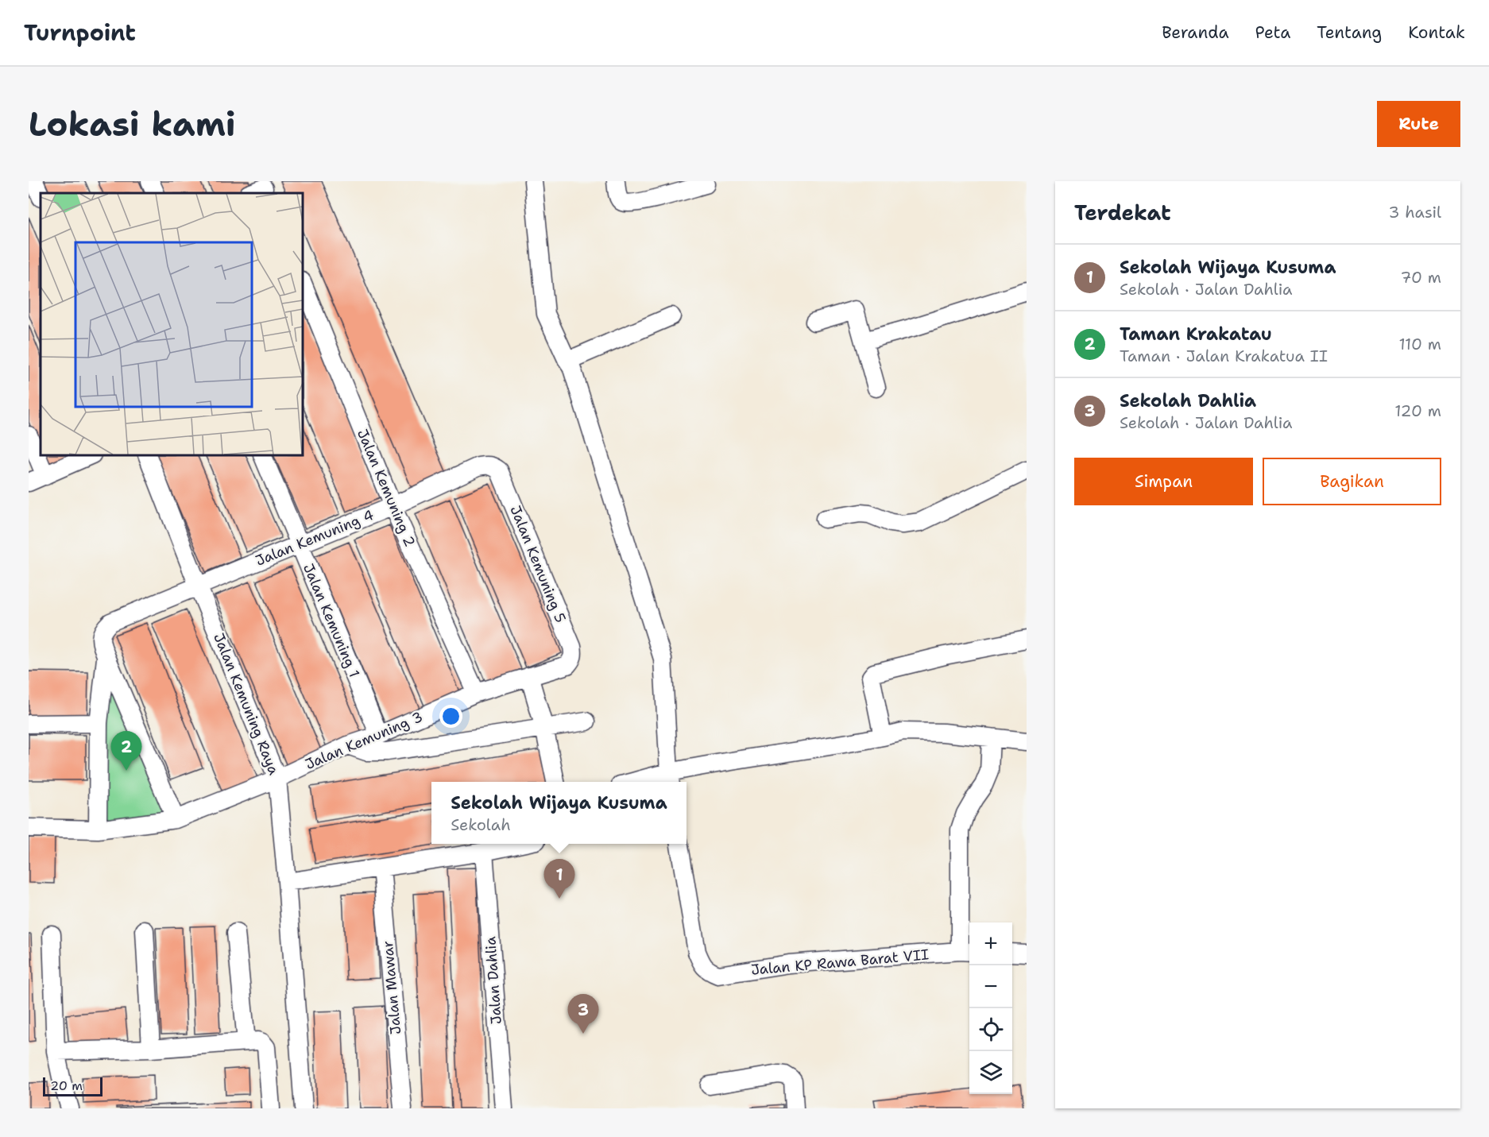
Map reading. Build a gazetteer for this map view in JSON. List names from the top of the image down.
{
  "streets": {
    "street": [
      "Jalan Kemuning 2",
      "Jalan Kemuning 4",
      "Jalan Kemuning 5",
      "Jalan Kemuning 1",
      "Jalan Kemuning Raya",
      "Jalan Kemuning 3",
      "Jalan KP Rawa Barat VII",
      "Jalan Dahlia",
      "Jalan Mawar"
    ]
  },
  "crossings": [
    ["Jalan Kemuning 2", "Jalan Kemuning 4"],
    ["Jalan Kemuning 2", "Jalan Kemuning 3"],
    ["Jalan Kemuning 4", "Jalan Kemuning 5"],
    ["Jalan Kemuning 4", "Jalan Kemuning 1"],
    ["Jalan Kemuning 4", "Jalan Kemuning Raya"],
    ["Jalan Kemuning 5", "Jalan Kemuning 3"],
    ["Jalan Kemuning 1", "Jalan Kemuning 3"],
    ["Jalan Kemuning Raya", "Jalan Kemuning 3"]
  ],
  "scale_bar": "20 m",
  "page": {
    "header": "Turnpoint",
    "nav": [
      "Beranda",
      "Peta",
      "Tentang",
      "Kontak"
    ],
    "buttons": [
      "Rute",
      ["Simpan", "Bagikan"]
    ],
    "title": "Lokasi kami",
    "heading": ["Terdekat", "3 hasil"],
    "list": [
      {
        "mark": "1",
        "name": "Sekolah Wijaya Kusuma",
        "note": "Sekolah · Jalan Dahlia",
        "value": "70 m"
      },
      {
        "mark": "2",
        "name": "Taman Krakatau",
        "note": "Taman · Jalan Krakatua II",
        "value": "110 m"
      },
      {
        "mark": "3",
        "name": "Sekolah Dahlia",
        "note": "Sekolah · Jalan Dahlia",
        "value": "120 m"
      }
    ],
    "pins": ["2", "1", "3"],
    "popup": ["Sekolah Wijaya Kusuma", "Sekolah"],
    "map_buttons": ["+", "−"],
    "scale": "20 m"
  }
}
